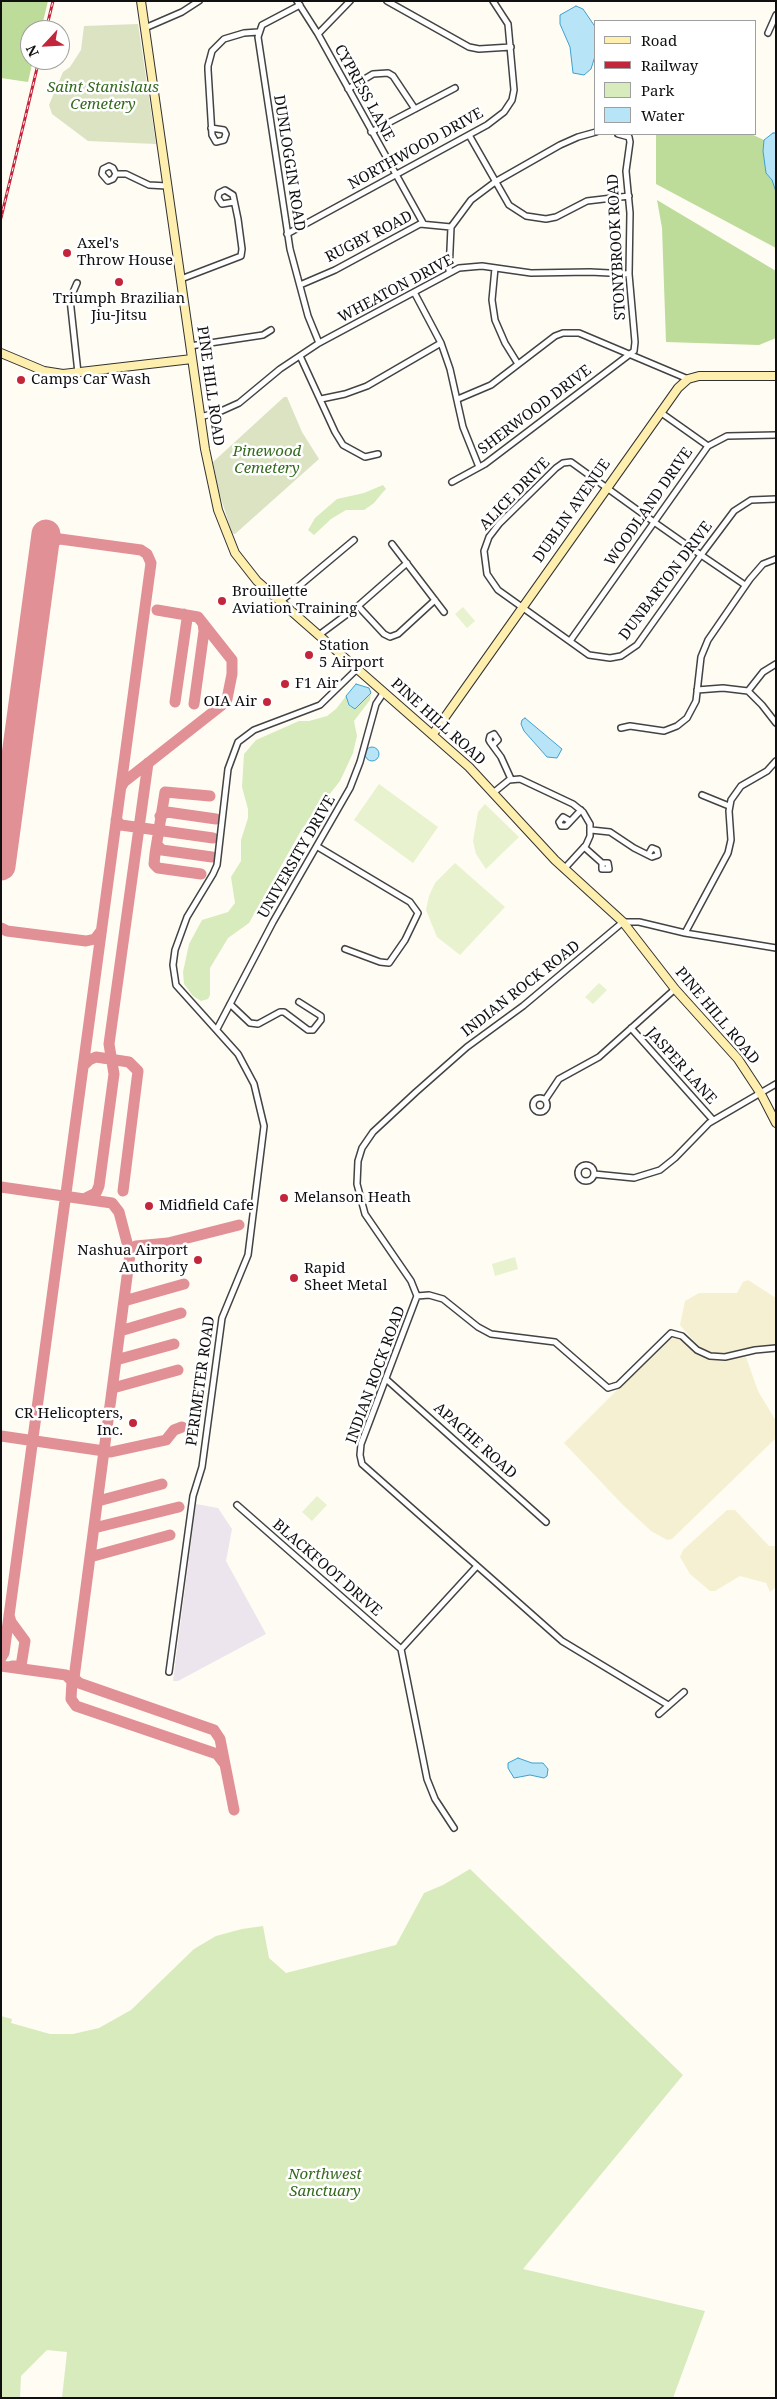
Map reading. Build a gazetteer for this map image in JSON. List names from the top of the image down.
{
  "streets": {
    "street": [
      "CYPRESS LANE",
      "NORTHWOOD DRIVE",
      "DUNLOGGIN ROAD",
      "RUGBY ROAD",
      "STONYBROOK ROAD",
      "WHEATON DRIVE",
      "PINE HILL ROAD",
      "SHERWOOD DRIVE",
      "ALICE DRIVE",
      "WOODLAND DRIVE",
      "DUBLIN AVENUE",
      "DUNBARTON DRIVE",
      "UNIVERSITY DRIVE",
      "INDIAN ROCK ROAD",
      "JASPER LANE",
      "PERIMETER ROAD",
      "APACHE ROAD",
      "BLACKFOOT DRIVE"
    ]
  },
  "crossings": [
    ["CYPRESS LANE", "NORTHWOOD DRIVE"],
    ["CYPRESS LANE", "RUGBY ROAD"],
    ["NORTHWOOD DRIVE", "DUNLOGGIN ROAD"],
    ["DUNLOGGIN ROAD", "RUGBY ROAD"],
    ["DUNLOGGIN ROAD", "WHEATON DRIVE"],
    ["STONYBROOK ROAD", "WHEATON DRIVE"],
    ["STONYBROOK ROAD", "SHERWOOD DRIVE"],
    ["WHEATON DRIVE", "PINE HILL ROAD"],
    ["PINE HILL ROAD", "DUBLIN AVENUE"],
    ["PINE HILL ROAD", "UNIVERSITY DRIVE"],
    ["PINE HILL ROAD", "INDIAN ROCK ROAD"],
    ["PINE HILL ROAD", "PERIMETER ROAD"],
    ["ALICE DRIVE", "DUBLIN AVENUE"],
    ["ALICE DRIVE", "DUNBARTON DRIVE"],
    ["WOODLAND DRIVE", "DUNBARTON DRIVE"],
    ["DUBLIN AVENUE", "DUNBARTON DRIVE"],
    ["UNIVERSITY DRIVE", "PERIMETER ROAD"],
    ["INDIAN ROCK ROAD", "APACHE ROAD"]
  ],
  "parks": ["Saint Stanislaus Cemetery", "Pinewood Cemetery", "Northwest Sanctuary"],
  "places": [
    "Axel's Throw House",
    "Triumph Brazilian Jiu-Jitsu",
    "Camps Car Wash",
    "Brouillette Aviation Training",
    "Station 5 Airport",
    "F1 Air",
    "OIA Air",
    "Melanson Heath",
    "Midfield Cafe",
    "Nashua Airport Authority",
    "Rapid Sheet Metal",
    "CR Helicopters, Inc."
  ],
  "legend": [
    "Road",
    "Railway",
    "Park",
    "Water"
  ],
  "north": "bottom left"
}
